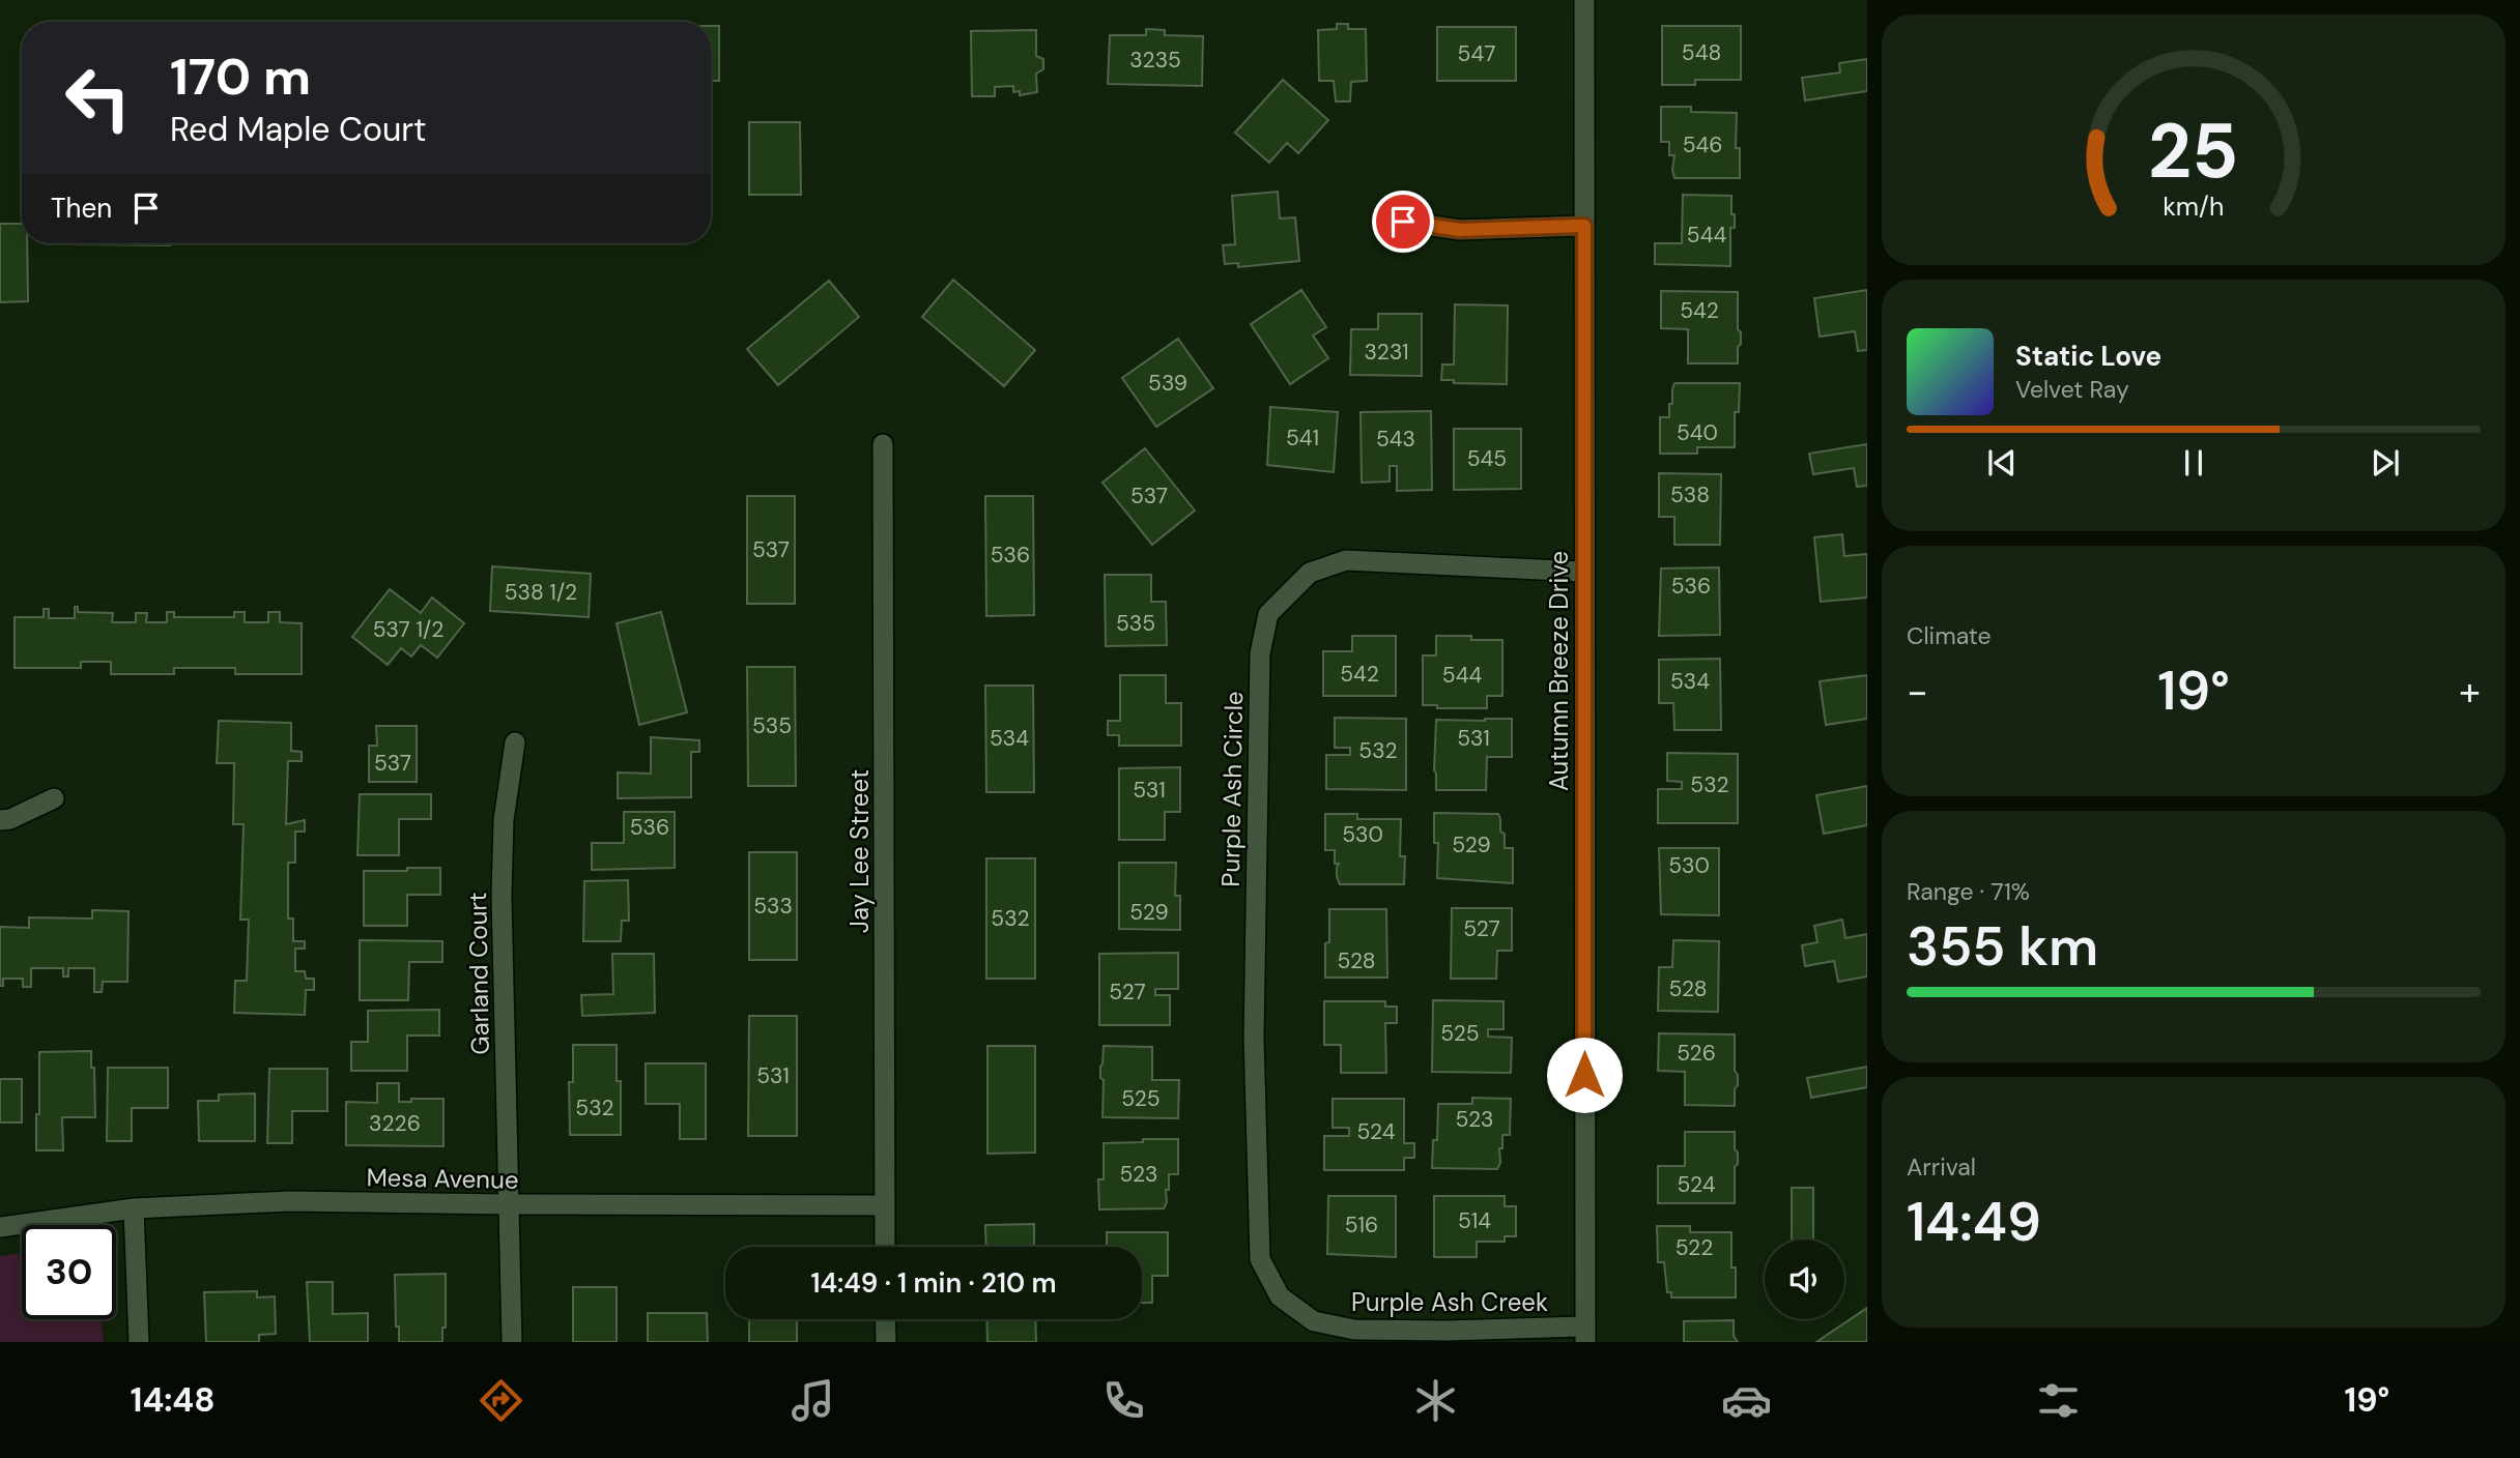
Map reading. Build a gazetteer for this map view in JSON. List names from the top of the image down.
{
  "streets": {
    "street": [
      "Autumn Breeze Drive",
      "Purple Ash Circle",
      "Jay Lee Street",
      "Garland Court",
      "Mesa Avenue",
      "Purple Ash Creek"
    ]
  },
  "crossings": [
    ["Autumn Breeze Drive", "Purple Ash Circle"],
    ["Autumn Breeze Drive", "Purple Ash Creek"],
    ["Purple Ash Circle", "Purple Ash Creek"],
    ["Jay Lee Street", "Mesa Avenue"],
    ["Garland Court", "Mesa Avenue"]
  ],
  "house_numbers": [
    "548",
    "547",
    "3235",
    "546",
    "544",
    "542",
    "3231",
    "539",
    "540",
    "541",
    "543",
    "545",
    "538",
    "537",
    "537",
    "536",
    "536",
    "538 1/2",
    "535",
    "537 1/2",
    "542",
    "544",
    "534",
    "535",
    "534",
    "531",
    "532",
    "537",
    "532",
    "531",
    "536",
    "530",
    "529",
    "530",
    "533",
    "529",
    "532",
    "527",
    "528",
    "528",
    "527",
    "525",
    "526",
    "531",
    "525",
    "532",
    "523",
    "3226",
    "524",
    "523",
    "524",
    "514",
    "516",
    "522"
  ],
  "page": {
    "turn": ["170 m", "Red Maple Court"],
    "then": "Then",
    "song": ["Static Love", "Velvet Ray"],
    "tile": [
      "Climate",
      ["Range · 71%", "355 km"],
      ["Arrival", "14:49"]
    ],
    "heat": ["−", "19°", "+"],
    "limit": "30",
    "trip": "14:49 · 1 min · 210 m",
    "tabs": ["14:48", "19°"],
    "gauge": ["25", "km/h"]
  }
}
